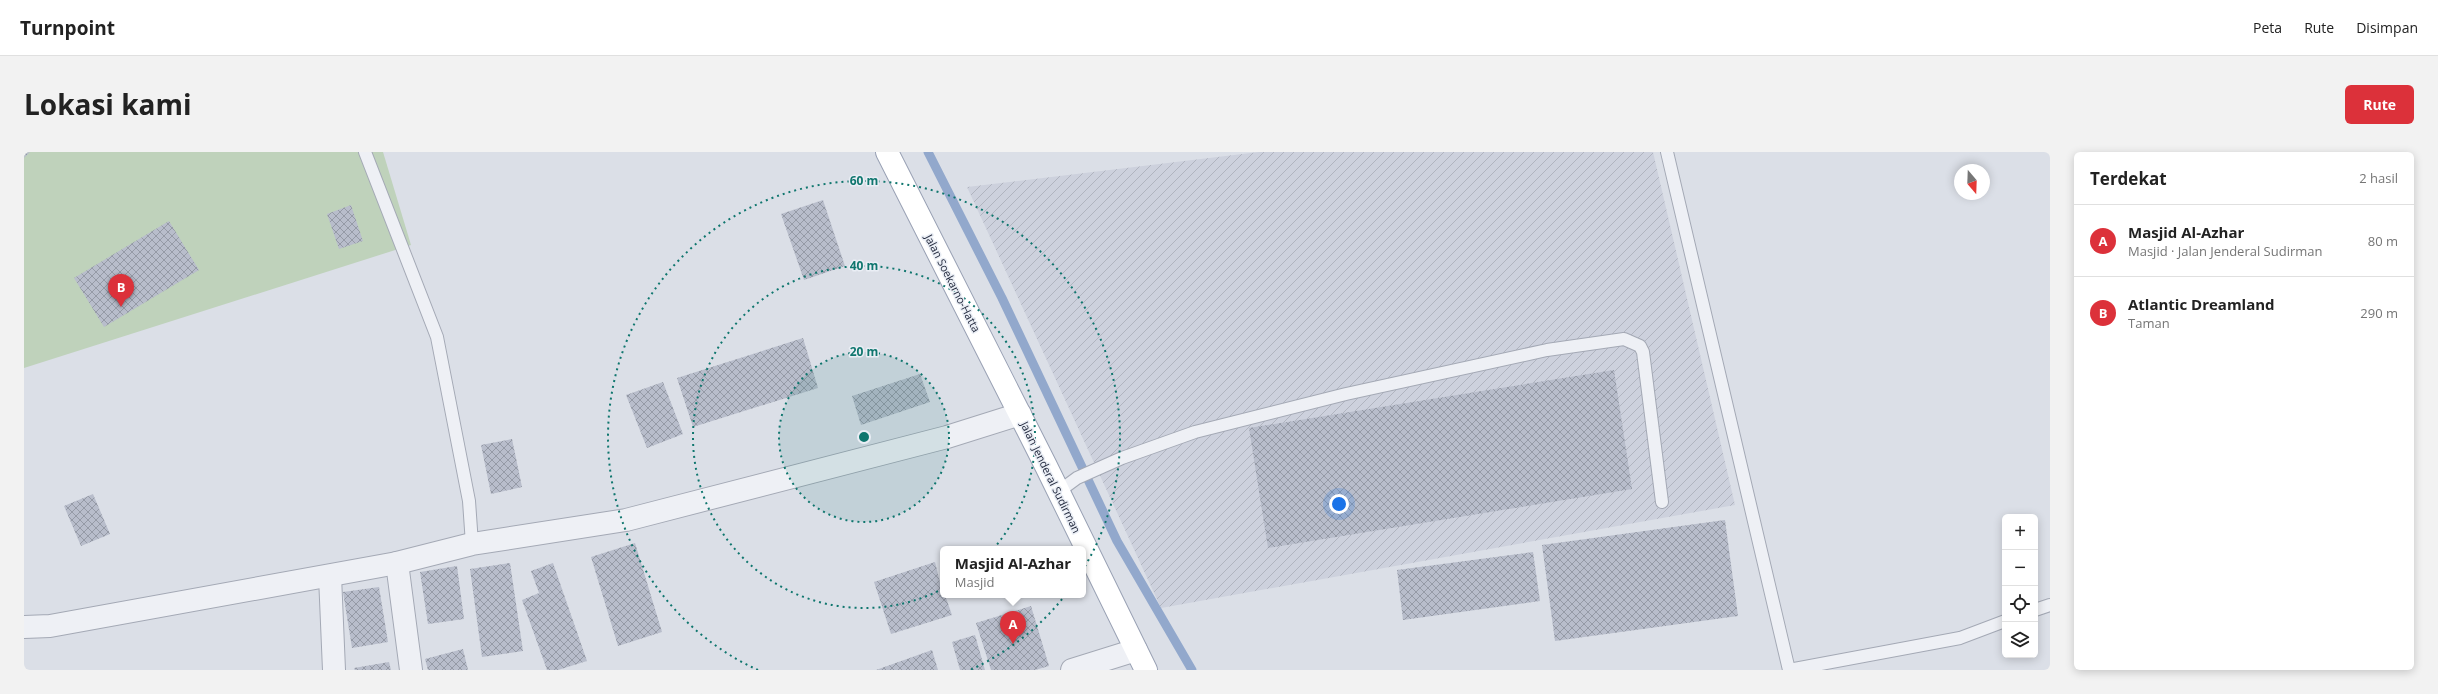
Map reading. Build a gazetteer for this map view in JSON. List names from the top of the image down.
{
  "streets": {
    "main road": ["Jalan Soekarno-Hatta", "Jalan Jenderal Sudirman"]
  },
  "crossings": [
    ["Jalan Soekarno-Hatta", "Jalan Jenderal Sudirman"]
  ],
  "north": "bottom",
  "page": {
    "header": "Turnpoint",
    "nav": ["Peta", "Rute", "Disimpan"],
    "title": "Lokasi kami",
    "buttons": "Rute",
    "heading": ["Terdekat", "2 hasil"],
    "list": [
      {
        "mark": "A",
        "name": "Masjid Al-Azhar",
        "note": "Masjid · Jalan Jenderal Sudirman",
        "value": "80 m"
      },
      {
        "mark": "B",
        "name": "Atlantic Dreamland",
        "note": "Taman",
        "value": "290 m"
      }
    ],
    "pins": ["B", "A"],
    "map_buttons": ["+", "−"],
    "popup": ["Masjid Al-Azhar", "Masjid"]
  },
  "rings": ["60 m", "40 m", "20 m"]
}
